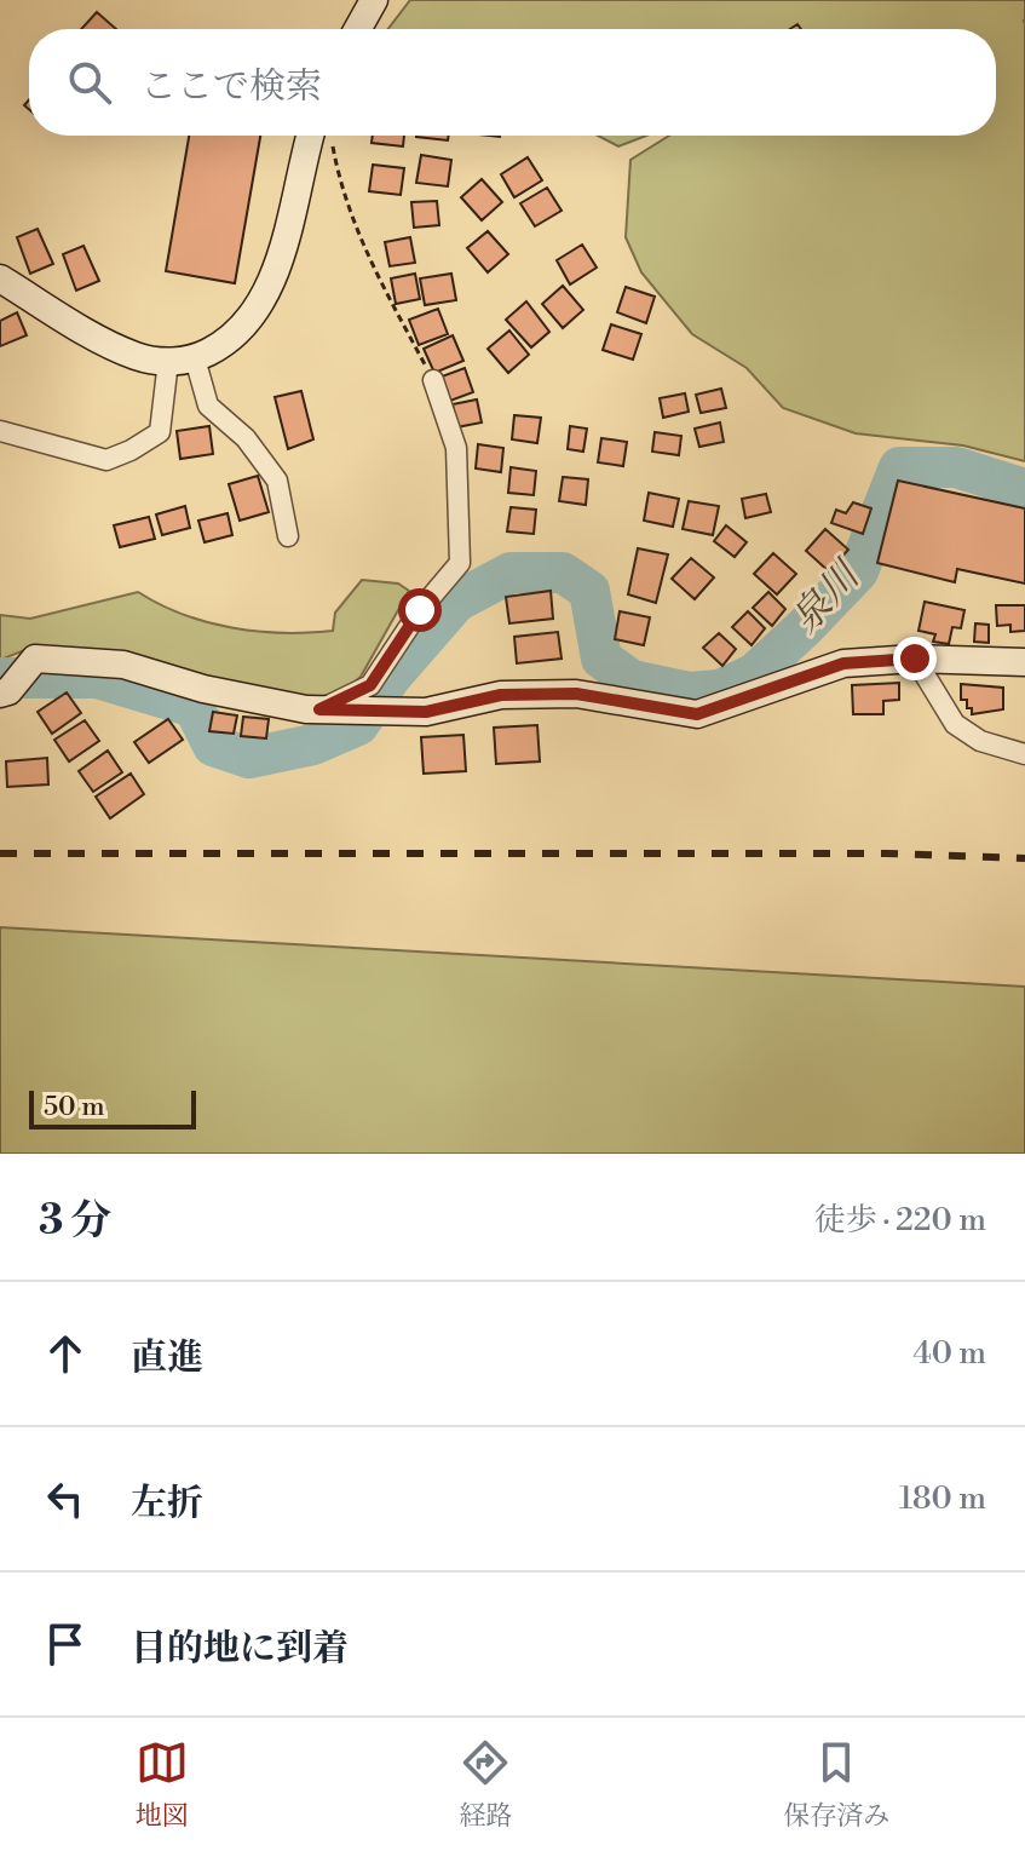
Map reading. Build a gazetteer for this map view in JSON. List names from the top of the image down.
{
  "water": ["泉川"],
  "scale_bar": "50 m",
  "page": {
    "search": "ここで検索",
    "scale": "50 m",
    "heading": ["3 分", "徒歩 · 220 m"],
    "list": [
      ["直進", "40 m"],
      ["左折", "180 m"],
      "目的地に到着"
    ],
    "nav": ["地図", "経路", "保存済み"]
  }
}
